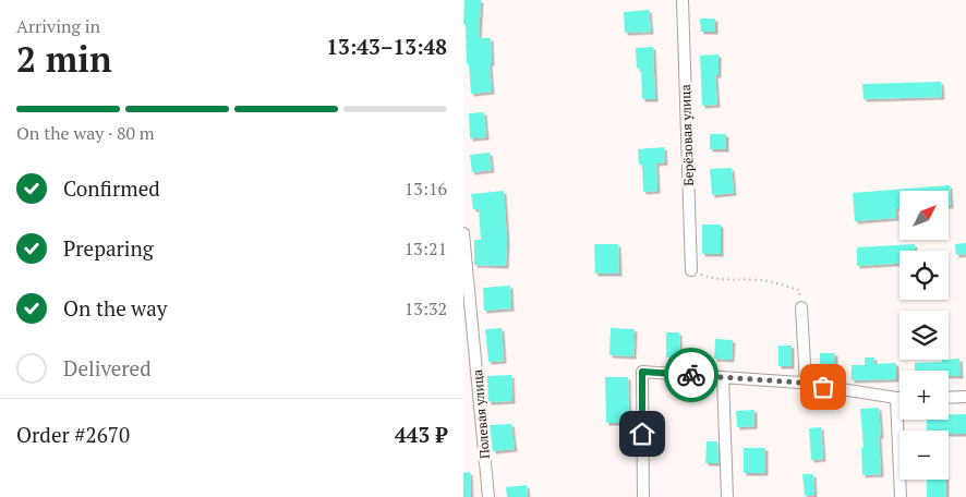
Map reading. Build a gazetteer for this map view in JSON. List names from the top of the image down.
{
  "streets": {
    "street": ["Берёзовая улица", "Полевая улица"]
  },
  "north": "top right",
  "page": {
    "heading": ["2 min", "Arriving in", "13:43–13:48"],
    "panel": ["Order #2670", "443 ₽"],
    "bar": "On the way · 80 m",
    "list": [
      ["Confirmed", "13:16"],
      ["Preparing", "13:21"],
      ["On the way", "13:32"],
      "Delivered"
    ],
    "map_buttons": ["+", "−"]
  }
}
